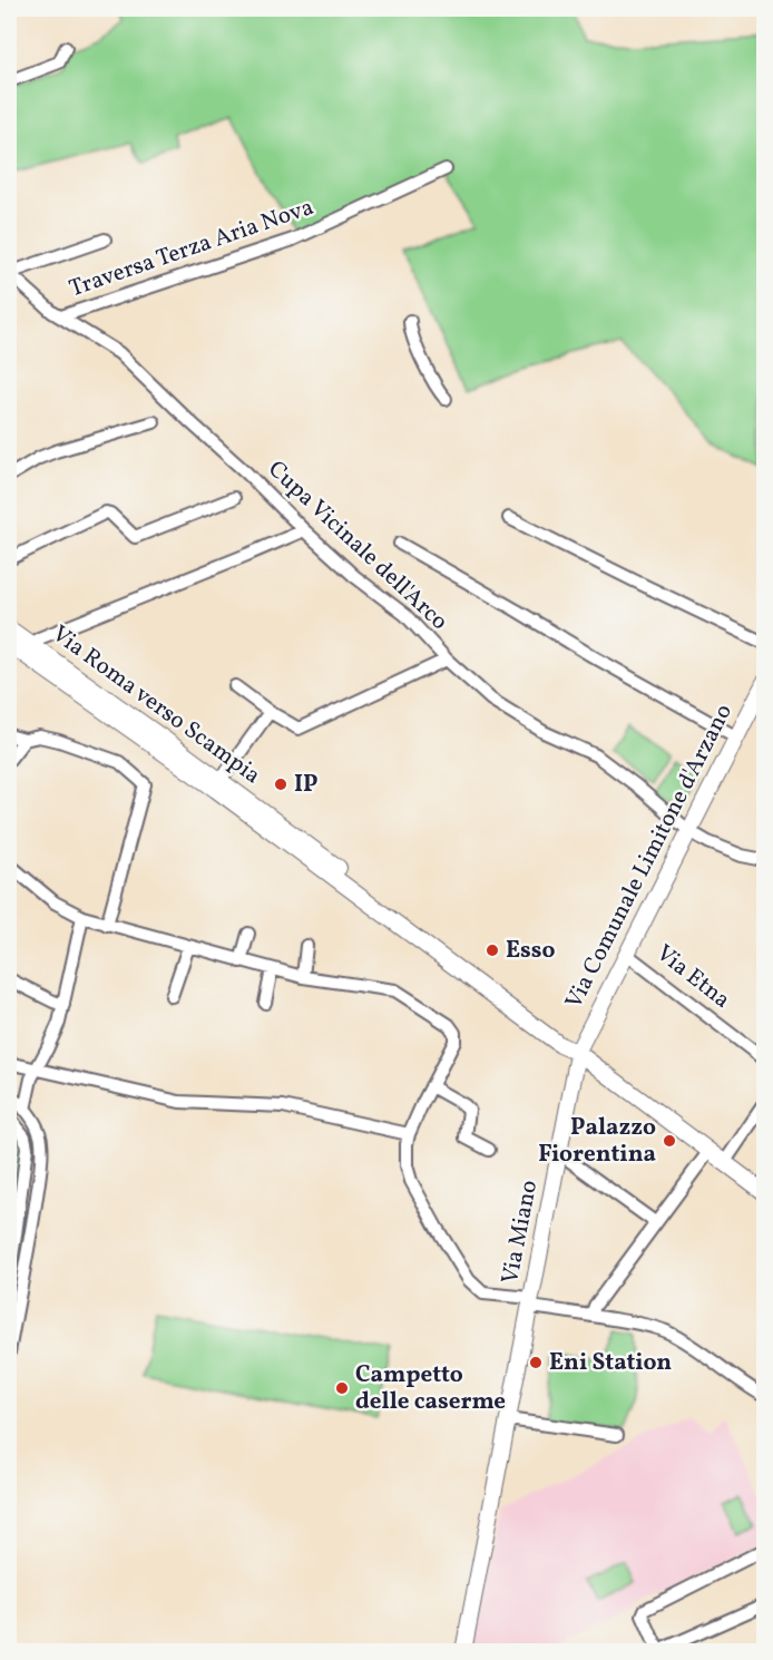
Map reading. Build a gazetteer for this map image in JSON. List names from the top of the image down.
{
  "streets": {
    "main road": ["Via Roma verso Scampia", "Via Comunale Limitone d'Arzano", "Via Miano"],
    "street": ["Traversa Terza Aria Nova", "Cupa Vicinale dell'Arco", "Via Etna"]
  },
  "crossings": [
    ["Traversa Terza Aria Nova", "Cupa Vicinale dell'Arco"],
    ["Cupa Vicinale dell'Arco", "Via Comunale Limitone d'Arzano"],
    ["Via Roma verso Scampia", "Via Comunale Limitone d'Arzano"],
    ["Via Roma verso Scampia", "Via Miano"],
    ["Via Comunale Limitone d'Arzano", "Via Etna"],
    ["Via Comunale Limitone d'Arzano", "Via Miano"]
  ],
  "places": [
    "IP",
    "Esso",
    "Palazzo Fiorentina",
    "Eni Station",
    "Campetto delle caserme"
  ]
}
